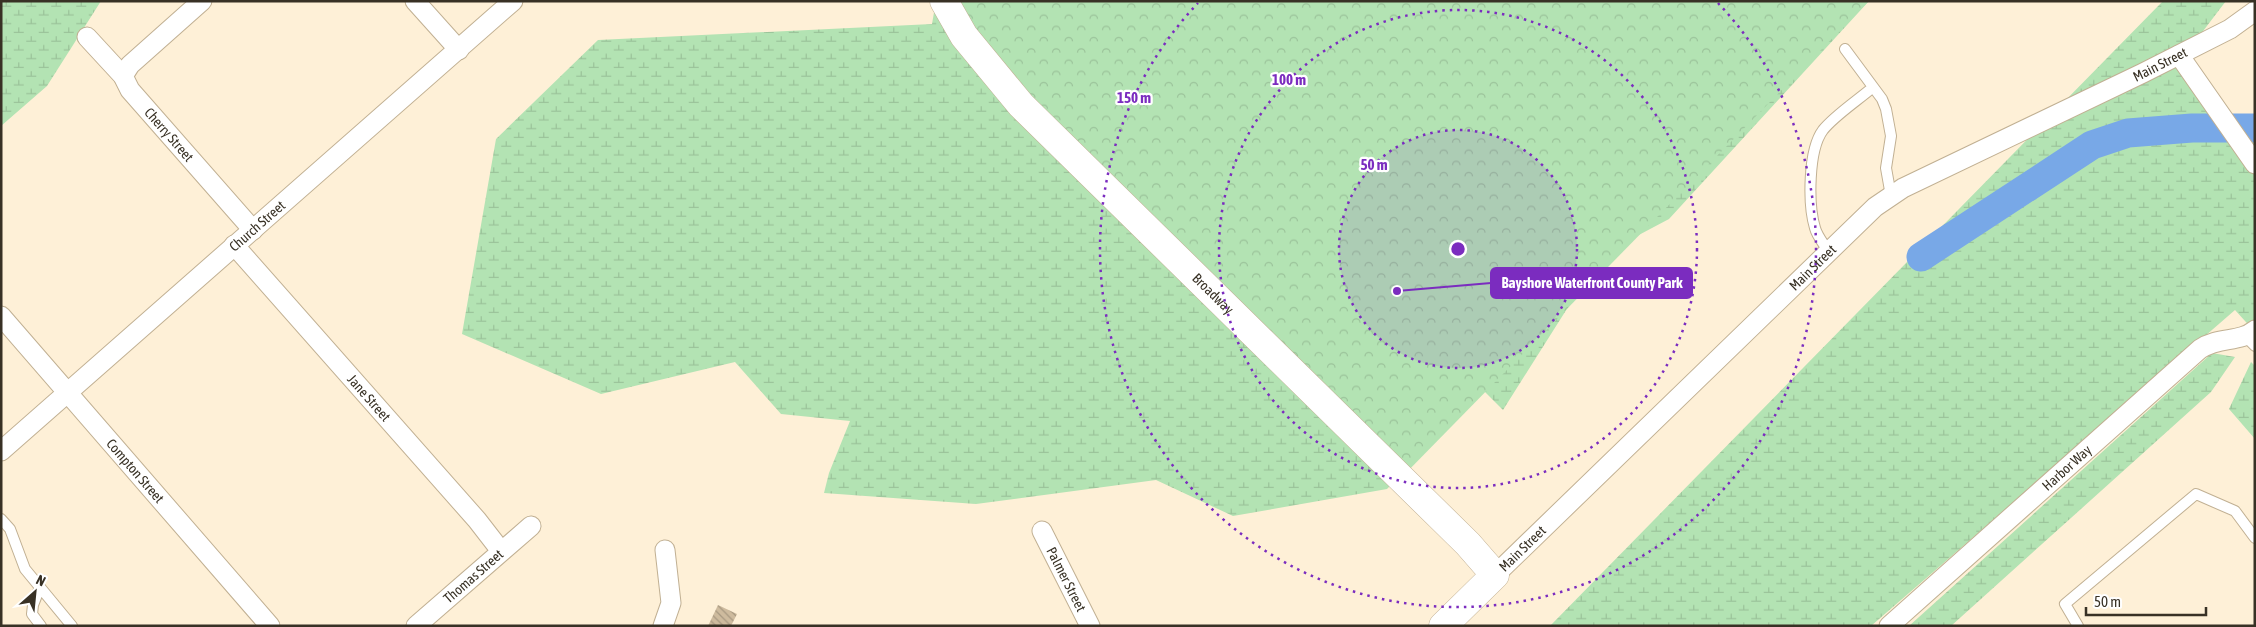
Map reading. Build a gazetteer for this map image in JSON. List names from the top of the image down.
{
  "streets": {
    "street": [
      "Main Street",
      "Cherry Street",
      "Church Street",
      "Broadway",
      "Jane Street",
      "Harbor Way",
      "Compton Street",
      "Thomas Street",
      "Palmer Street"
    ]
  },
  "crossings": [
    ["Main Street", "Broadway"],
    ["Cherry Street", "Church Street"],
    ["Church Street", "Jane Street"],
    ["Church Street", "Compton Street"],
    ["Jane Street", "Thomas Street"]
  ],
  "places": ["Bayshore Waterfront County Park"],
  "scale_bar": "50 m",
  "north": "top right",
  "rings": ["100 m", "150 m", "50 m"]
}
